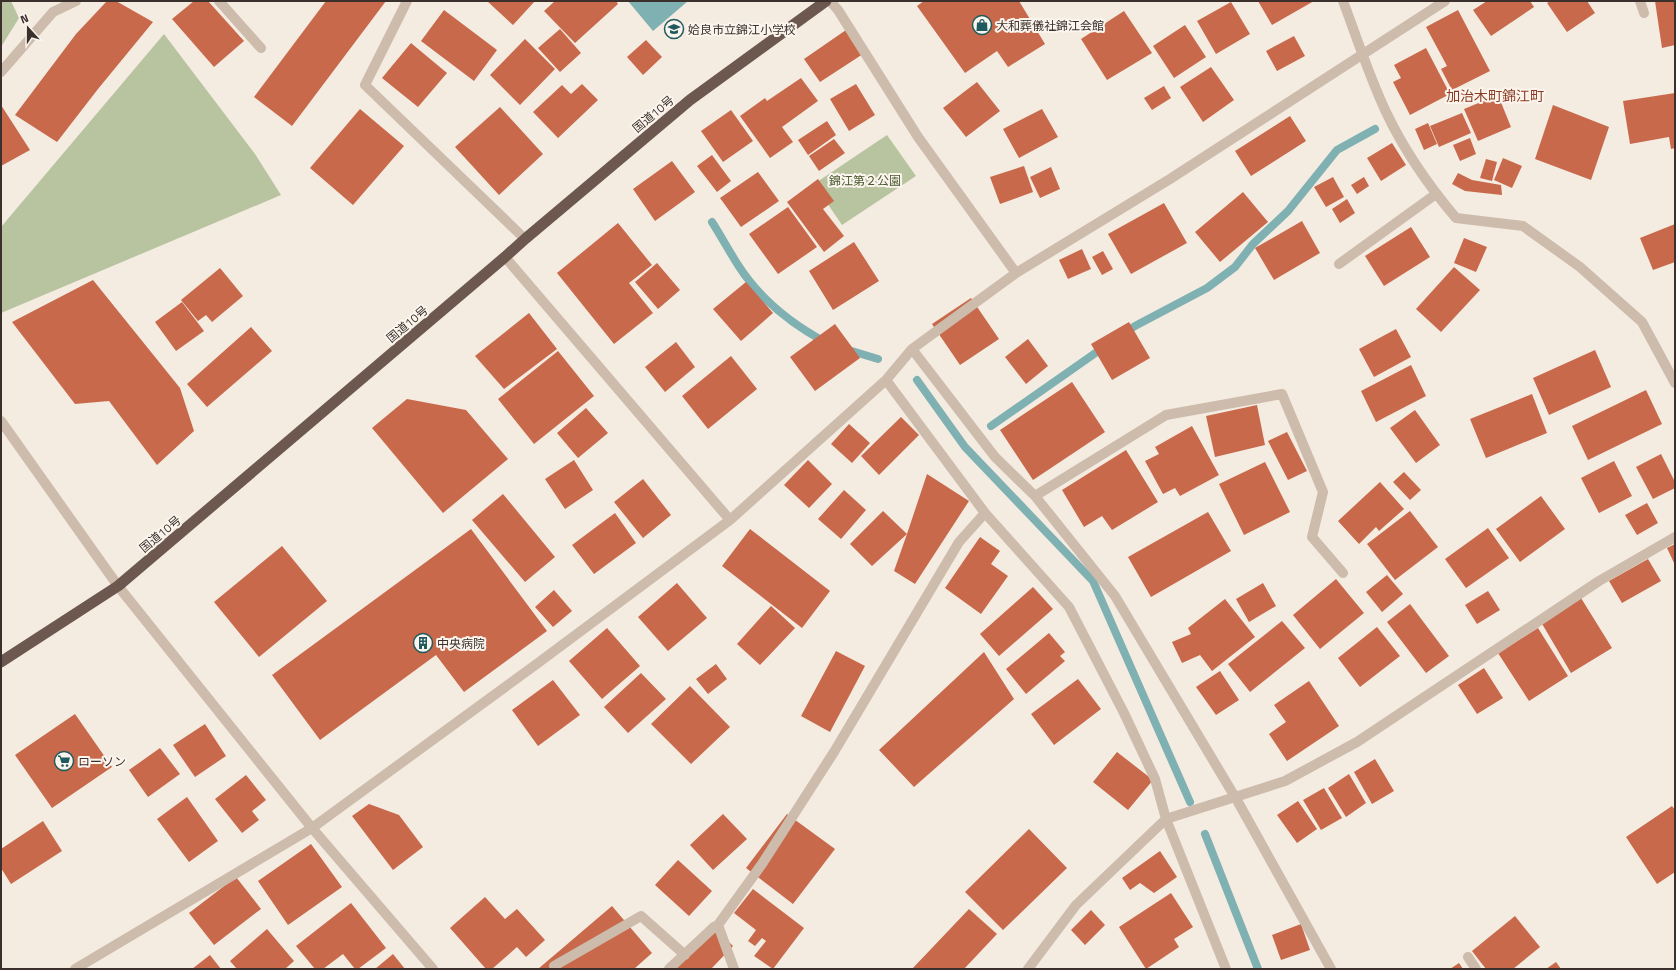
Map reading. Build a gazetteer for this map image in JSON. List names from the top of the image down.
{
  "streets": {
    "highway": ["国道10号"]
  },
  "districts": ["加治木町錦江町"],
  "parks": ["錦江第２公園"],
  "places": {
    "shop": ["大和葬儀社錦江会館"],
    "school or university": ["姶良市立錦江小学校"],
    "building": ["中央病院"],
    "supermarket": ["ローソン"]
  },
  "north": "top"
}
